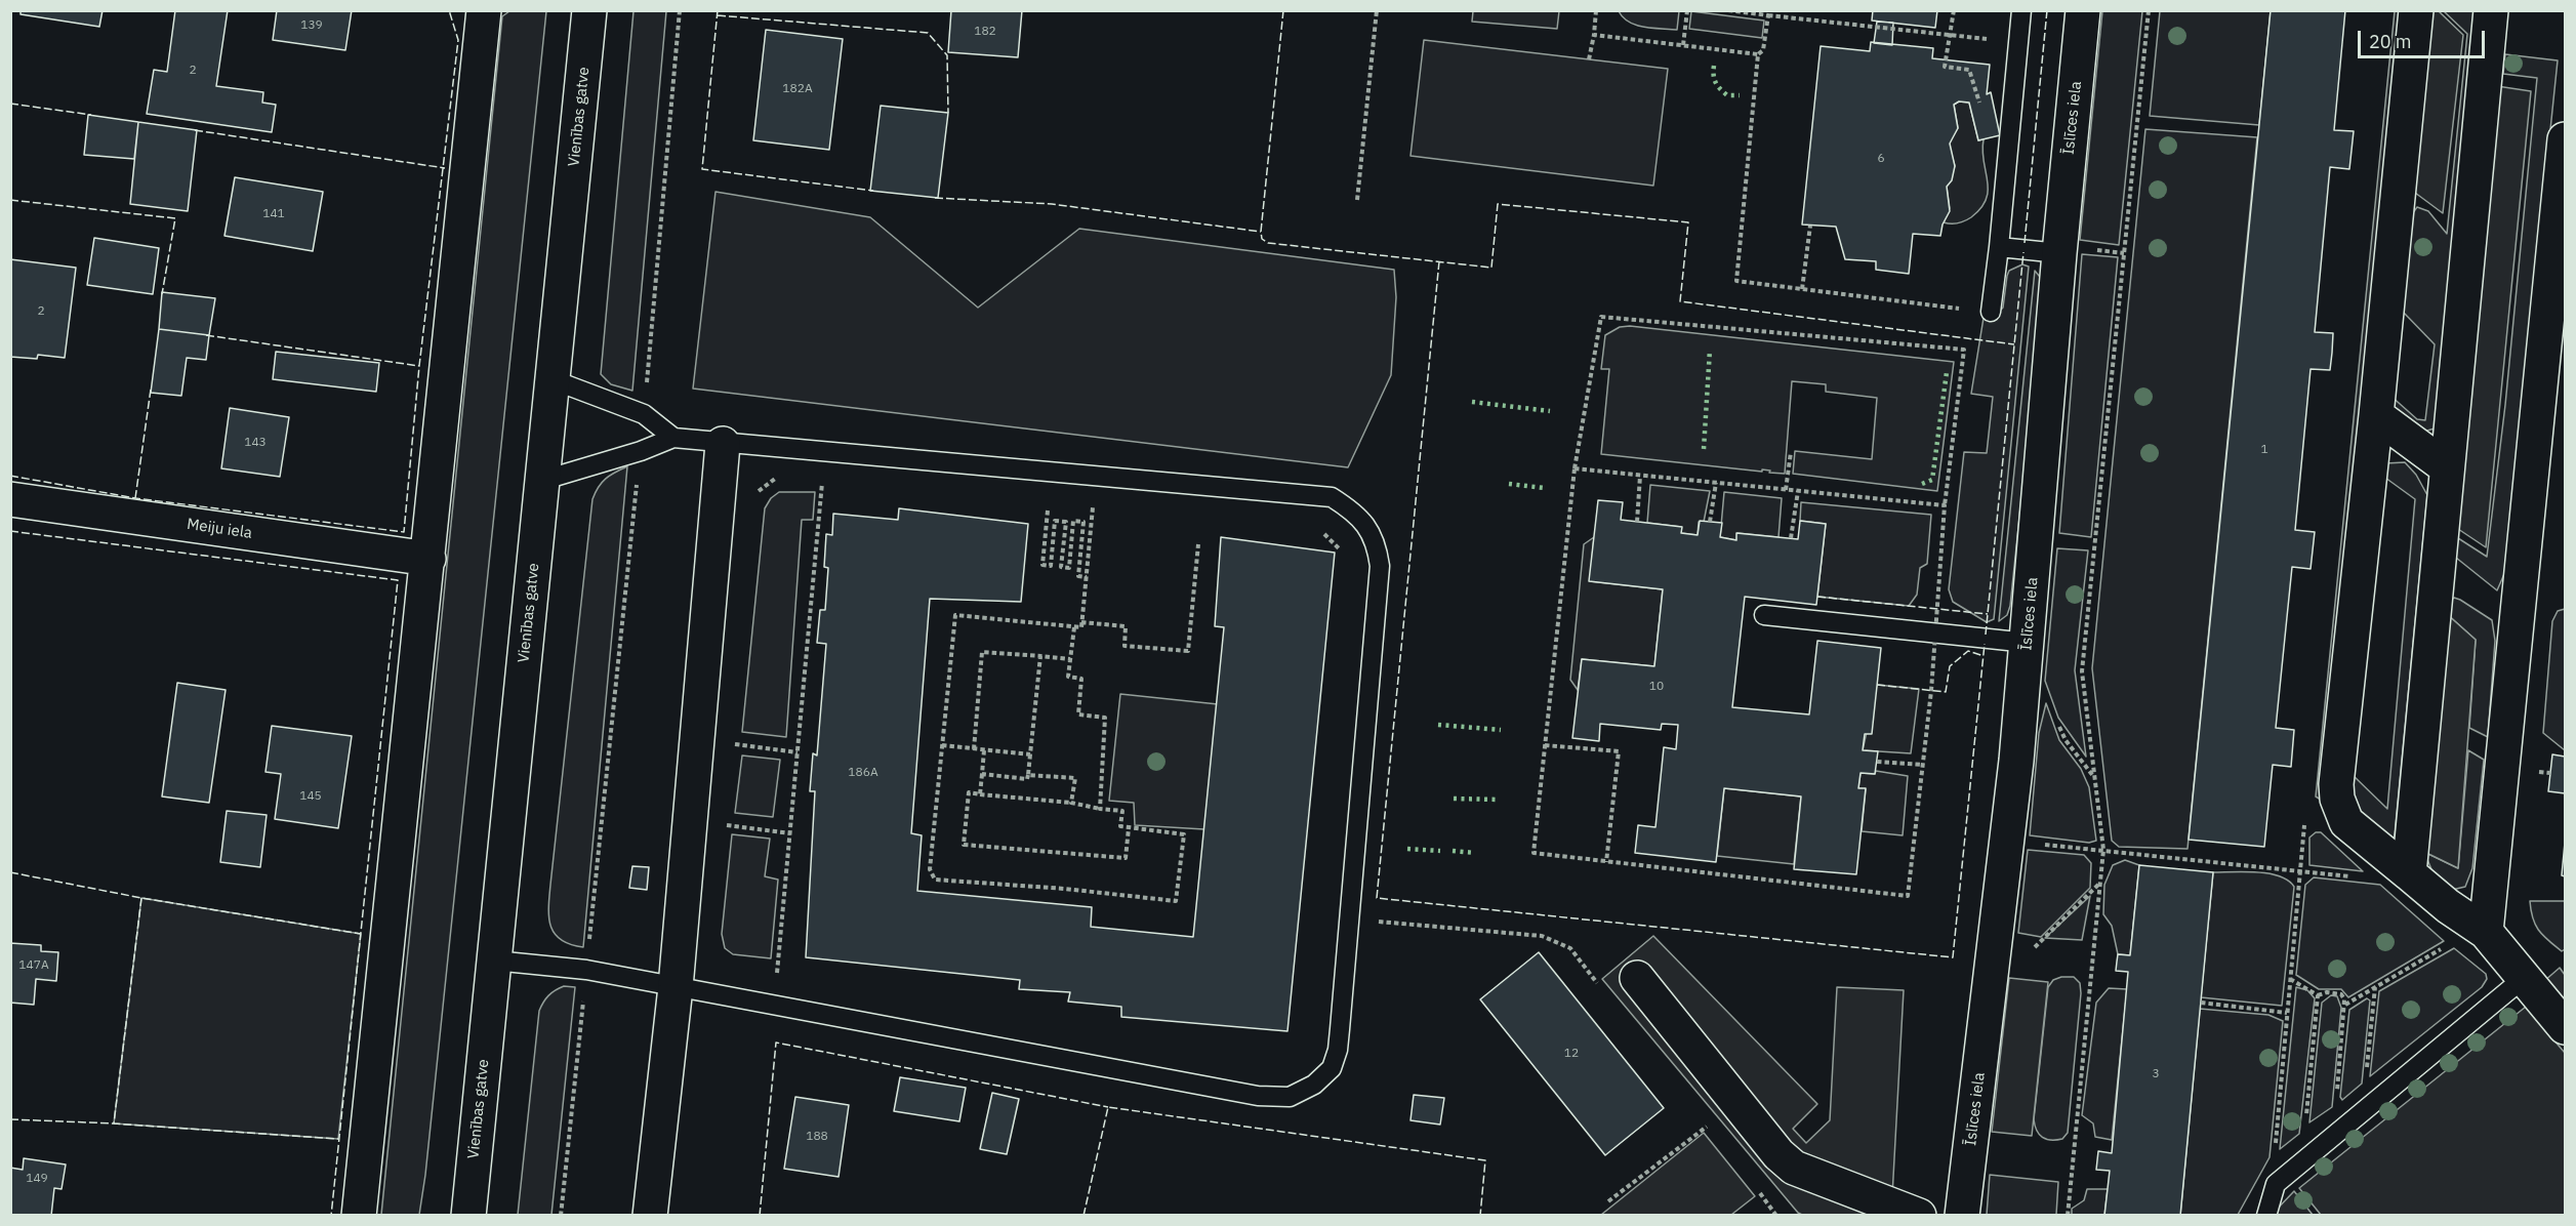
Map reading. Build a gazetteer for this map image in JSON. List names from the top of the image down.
{
  "streets": {
    "main road": ["Vienības gatve", "Īslīces iela", "Meiju iela"]
  },
  "house_numbers": [
    "139",
    "182",
    "2",
    "182A",
    "6",
    "141",
    "2",
    "143",
    "1",
    "10",
    "186A",
    "145",
    "147A",
    "12",
    "3",
    "188",
    "149"
  ],
  "scale_bar": "20 m"
}
